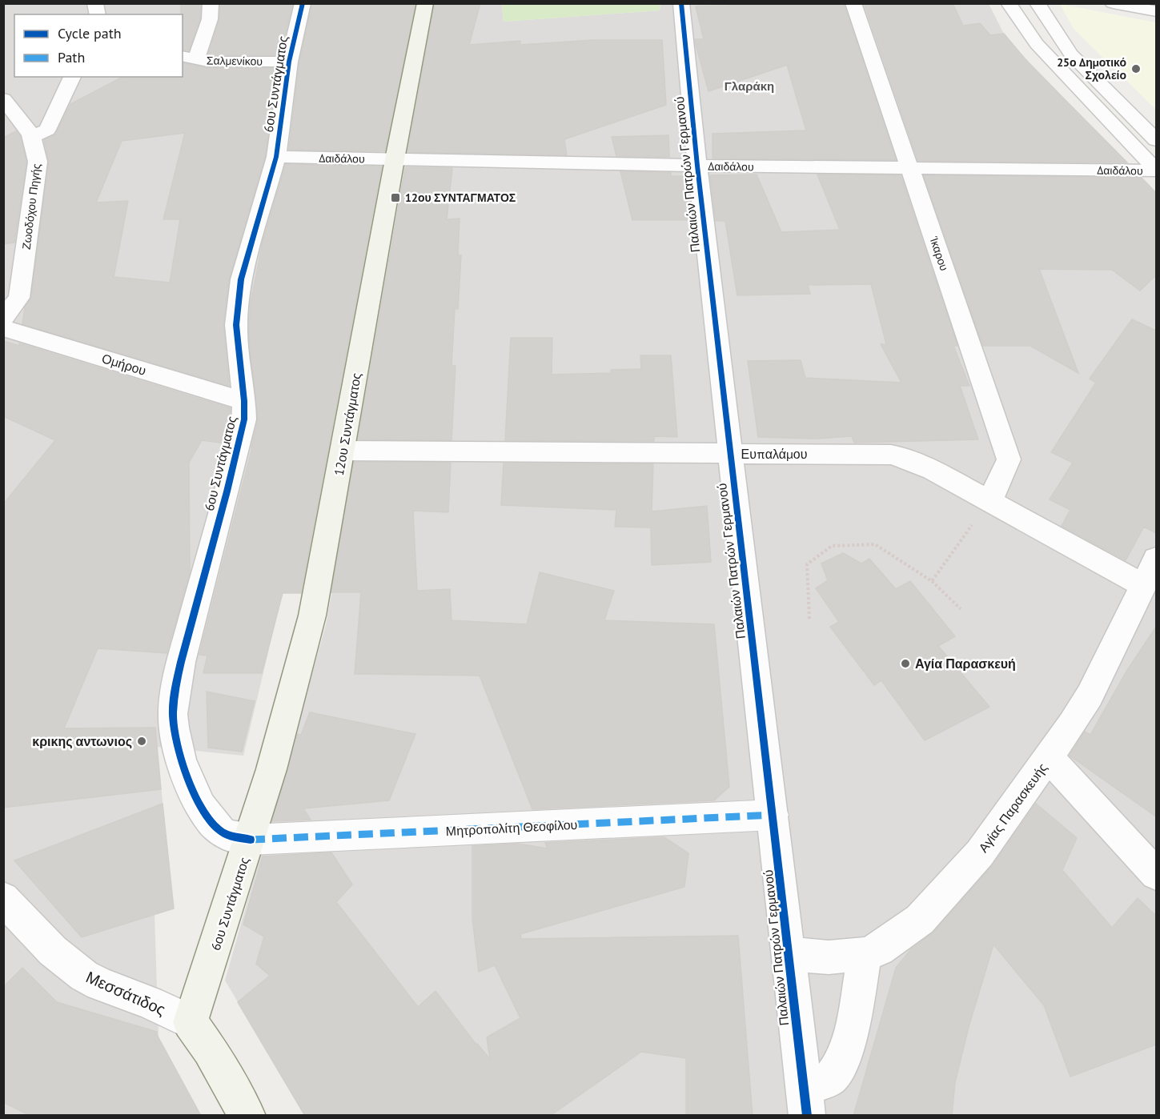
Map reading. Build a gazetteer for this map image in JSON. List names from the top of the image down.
{
  "streets": {
    "main road": ["6ου Συντάγματος", "12ου Συντάγματος"],
    "street": [
      "Σαλμενίκου",
      "Δαιδάλου",
      "Παλαιών Πατρών Γερμανού",
      "Ζωοδόχου Πηγής",
      "Ίκαρου",
      "Ομήρου",
      "Ευπαλάμου",
      "Αγίας Παρασκευής",
      "Μητροπολίτη Θεοφίλου",
      "Μεσσάτιδος"
    ]
  },
  "crossings": [
    ["Σαλμενίκου", "6ου Συντάγματος"],
    ["6ου Συντάγματος", "Δαιδάλου"],
    ["6ου Συντάγματος", "Ομήρου"],
    ["6ου Συντάγματος", "12ου Συντάγματος"],
    ["6ου Συντάγματος", "Μητροπολίτη Θεοφίλου"],
    ["6ου Συντάγματος", "Μεσσάτιδος"],
    ["Δαιδάλου", "Παλαιών Πατρών Γερμανού"],
    ["Δαιδάλου", "Ίκαρου"],
    ["Δαιδάλου", "12ου Συντάγματος"],
    ["Παλαιών Πατρών Γερμανού", "Ευπαλάμου"],
    ["Παλαιών Πατρών Γερμανού", "Αγίας Παρασκευής"],
    ["Παλαιών Πατρών Γερμανού", "Μητροπολίτη Θεοφίλου"],
    ["Ίκαρου", "Ευπαλάμου"],
    ["12ου Συντάγματος", "Ευπαλάμου"],
    ["12ου Συντάγματος", "Μητροπολίτη Θεοφίλου"],
    ["Ευπαλάμου", "Αγίας Παρασκευής"]
  ],
  "districts": ["Γλαράκη"],
  "places": {
    "other": ["25ο Δημοτικό Σχολείο", "Αγία Παρασκευή", "κρικης αντωνιος"],
    "transit": ["12ου ΣΥΝΤΑΓΜΑΤΟΣ"]
  },
  "legend": ["Cycle path", "Path"]
}
